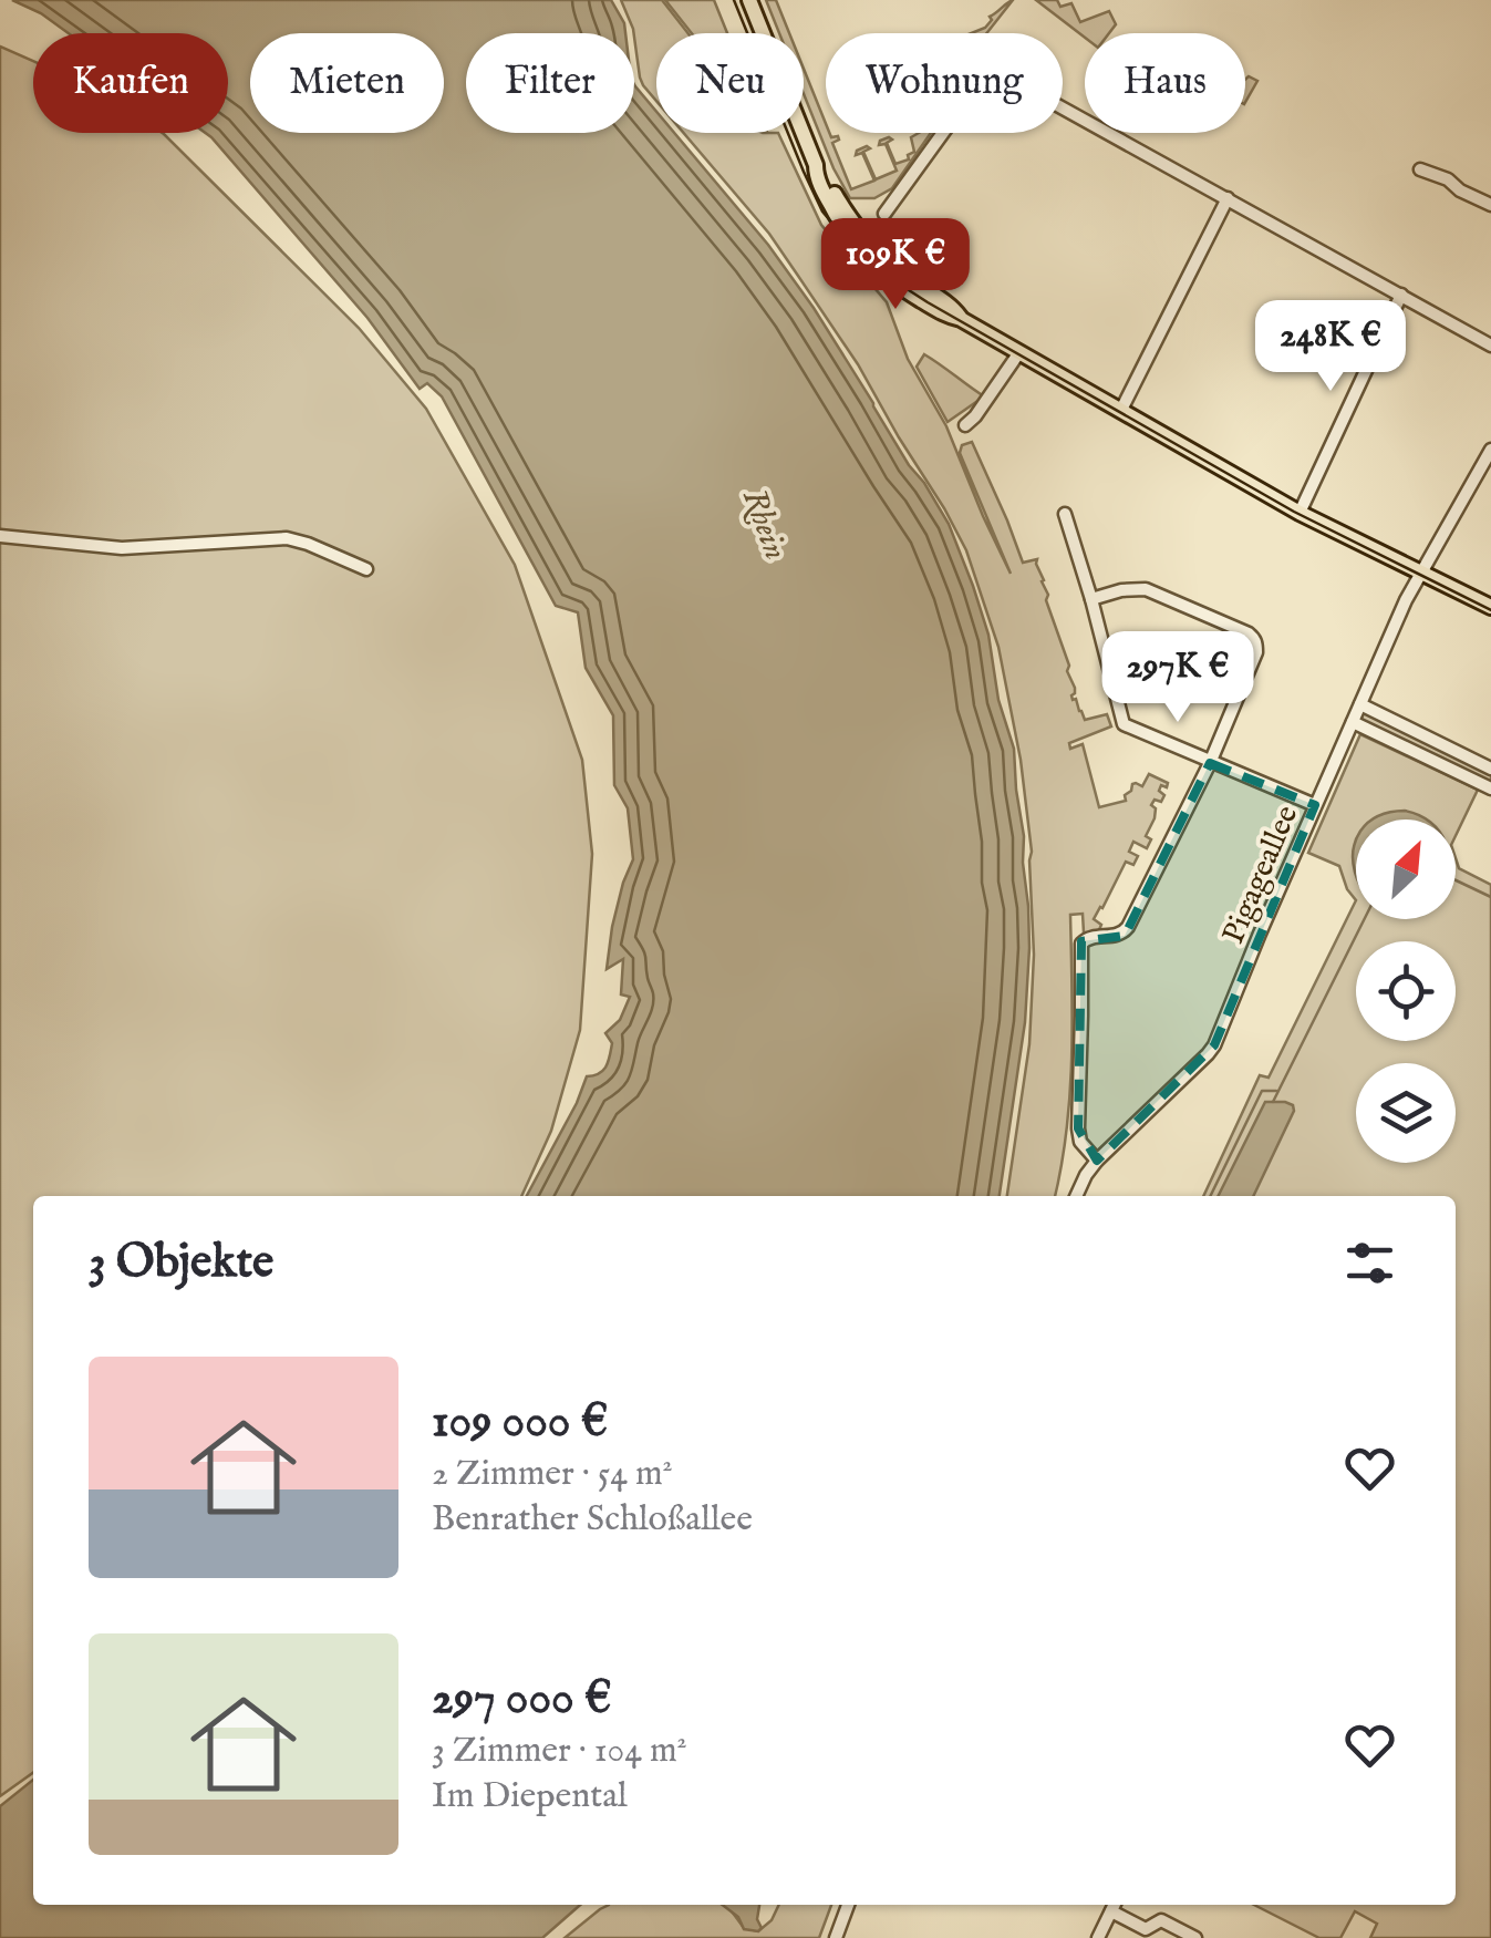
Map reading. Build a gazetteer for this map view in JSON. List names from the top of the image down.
{
  "streets": {
    "street": ["Pigageallee"]
  },
  "water": ["Rhein"],
  "north": "top right",
  "page": {
    "chip": [
      "Kaufen",
      "Mieten",
      "Filter",
      "Neu",
      "Wohnung",
      "Haus"
    ],
    "price": ["109K €", "248K €", "297K €"],
    "heading": "3 Objekte",
    "list": [
      {
        "name": "109 000 €",
        "note": "2 Zimmer · 54 m² · Benrather Schloßallee"
      },
      {
        "name": "297 000 €",
        "note": "3 Zimmer · 104 m² · Im Diepental"
      }
    ]
  }
}
